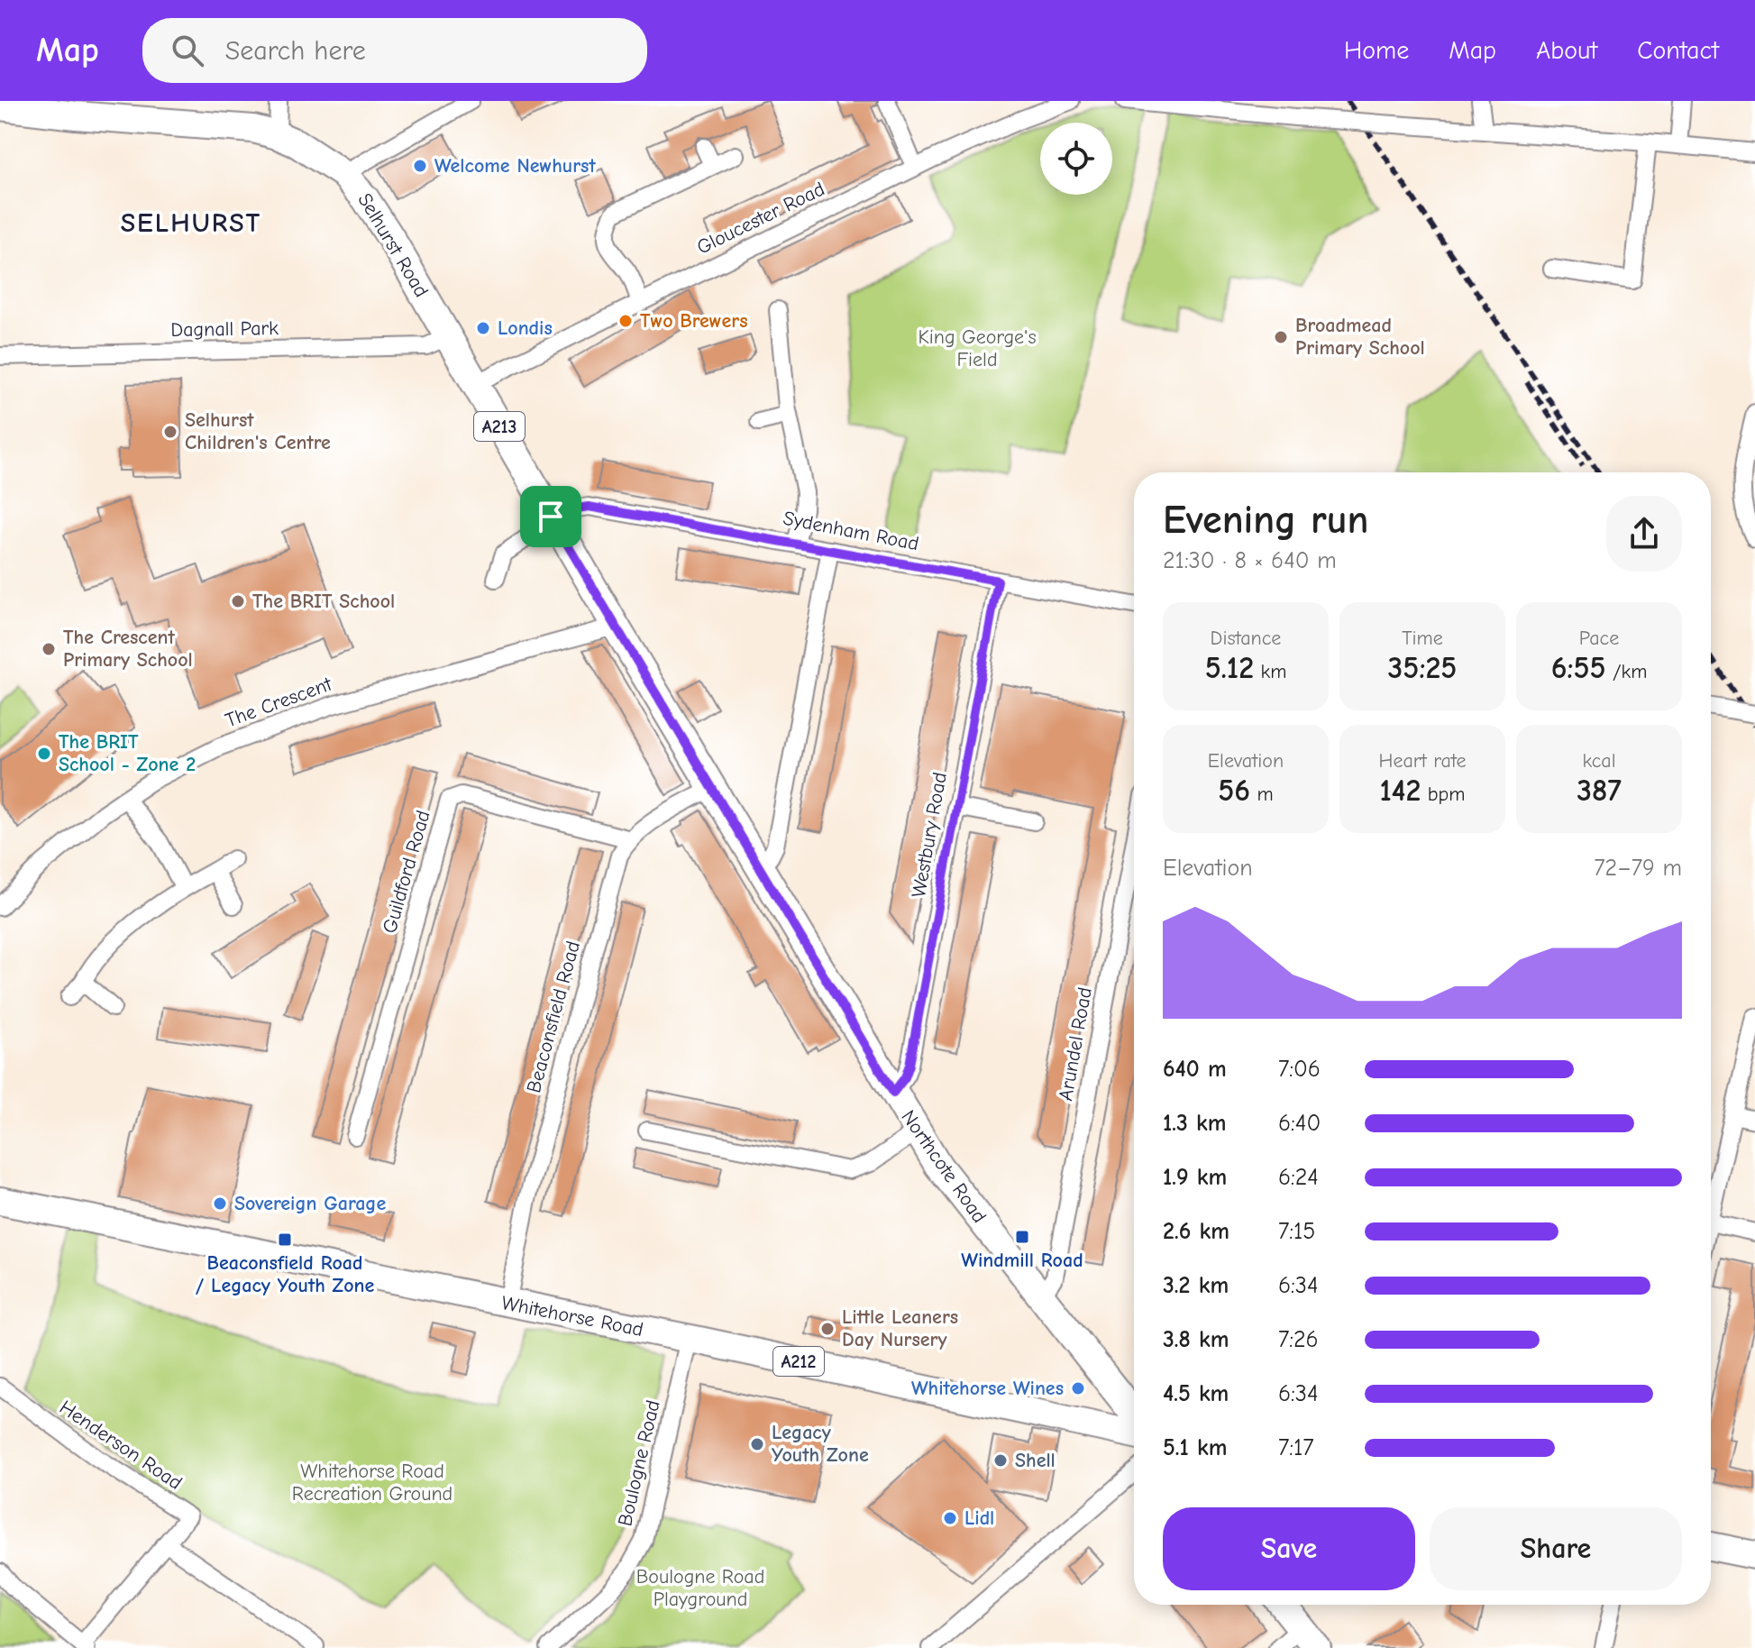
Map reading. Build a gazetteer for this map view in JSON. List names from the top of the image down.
{
  "streets": {
    "main road": [
      "Selhurst Road",
      "A213",
      "Northcote Road",
      "Whitehorse Road",
      "A212"
    ],
    "street": [
      "Gloucester Road",
      "Dagnall Park",
      "Sydenham Road",
      "The Crescent",
      "Westbury Road",
      "Guildford Road",
      "Beaconsfield Road",
      "Arundel Road",
      "Henderson Road",
      "Boulogne Road"
    ]
  },
  "crossings": [
    ["Gloucester Road", "Selhurst Road"],
    ["Selhurst Road", "Dagnall Park"],
    ["Selhurst Road", "Sydenham Road"],
    ["Selhurst Road", "Northcote Road"],
    ["Sydenham Road", "Westbury Road"],
    ["Sydenham Road", "Northcote Road"],
    ["The Crescent", "Northcote Road"],
    ["Westbury Road", "Northcote Road"],
    ["Guildford Road", "Beaconsfield Road"],
    ["Beaconsfield Road", "Northcote Road"],
    ["Beaconsfield Road", "Whitehorse Road"],
    ["Arundel Road", "Northcote Road"],
    ["Whitehorse Road", "Boulogne Road"]
  ],
  "districts": ["SELHURST"],
  "parks": ["King George's Field", "Whitehorse Road Recreation Ground", "Boulogne Road Playground"],
  "places": {
    "other": [
      "Welcome Newhurst",
      "Two Brewers",
      "Londis",
      "Broadmead Primary School",
      "Selhurst Children's Centre",
      "The BRIT School",
      "The Crescent Primary School",
      "The BRIT School - Zone 2",
      "Sovereign Garage",
      "Little Leaners Day Nursery",
      "Whitehorse Wines",
      "Legacy Youth Zone",
      "Shell",
      "Lidl"
    ],
    "transit": ["Windmill Road", "Beaconsfield Road / Legacy Youth Zone"]
  },
  "page": {
    "header": "Map",
    "search": "Search here",
    "nav": [
      "Home",
      "Map",
      "About",
      "Contact"
    ],
    "heading": ["Evening run", "21:30 · 8 × 640 m"],
    "stats": [
      ["Distance", "5.12 km"],
      ["Time", "35:25"],
      ["Pace", "6:55 /km"],
      ["Elevation", "56 m"],
      ["Heart rate", "142 bpm"],
      ["kcal", "387"]
    ],
    "chart": ["Elevation", "72–79 m"],
    "list": [
      {
        "name": "640 m",
        "note": "7:06"
      },
      {
        "name": "1.3 km",
        "note": "6:40"
      },
      {
        "name": "1.9 km",
        "note": "6:24"
      },
      {
        "name": "2.6 km",
        "note": "7:15"
      },
      {
        "name": "3.2 km",
        "note": "6:34"
      },
      {
        "name": "3.8 km",
        "note": "7:26"
      },
      {
        "name": "4.5 km",
        "note": "6:34"
      },
      {
        "name": "5.1 km",
        "note": "7:17"
      }
    ],
    "buttons": ["Save", "Share"]
  }
}
